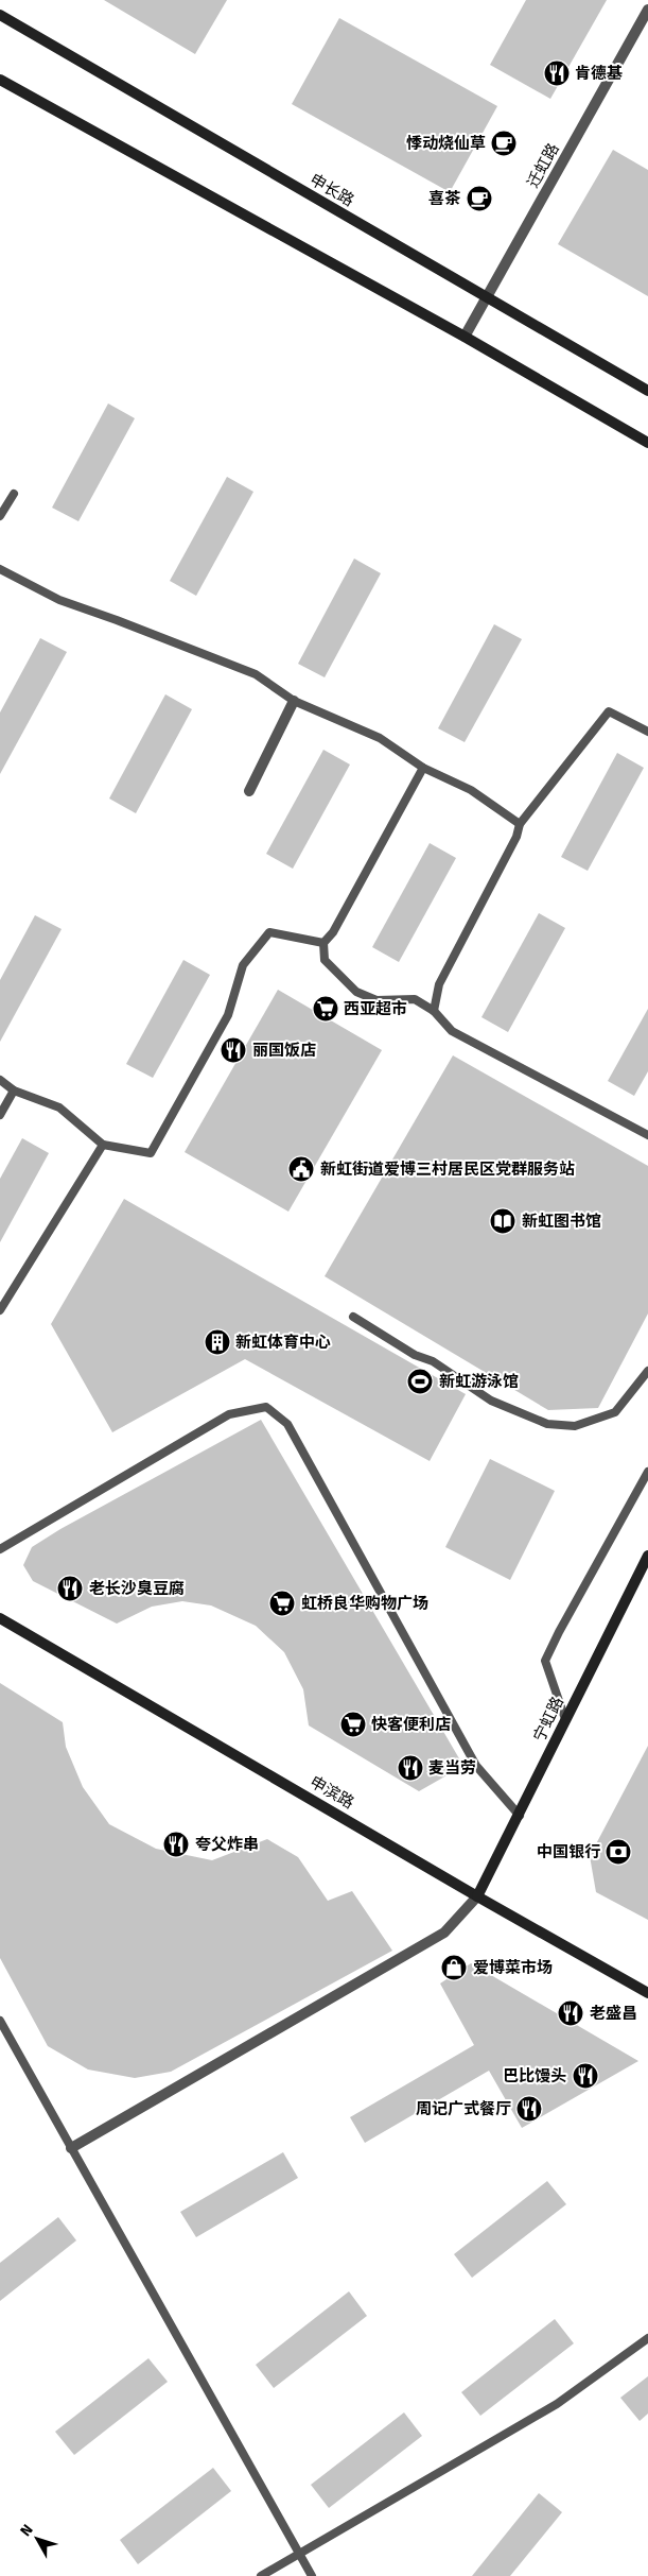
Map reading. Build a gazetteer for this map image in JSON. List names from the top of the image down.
{
  "streets": {
    "main road": ["申长路", "宁虹路", "申滨路"],
    "street": ["迁虹路"]
  },
  "crossings": [
    ["迁虹路", "申长路"],
    ["宁虹路", "申滨路"]
  ],
  "places": {
    "restaurant": [
      "肯德基",
      "丽国饭店",
      "老长沙臭豆腐",
      "麦当劳",
      "夸父炸串",
      "老盛昌",
      "巴比馒头",
      "周记广式餐厅"
    ],
    "cafe": ["悸动烧仙草", "喜茶"],
    "supermarket": ["西亚超市", "虹桥良华购物广场", "快客便利店"],
    "public building": ["新虹街道爱博三村居民区党群服务站"],
    "library": ["新虹图书馆"],
    "building": ["新虹体育中心"],
    "sports": ["新虹游泳馆"],
    "bank": ["中国银行"],
    "shop": ["爱博菜市场"]
  },
  "north": "top left"
}
